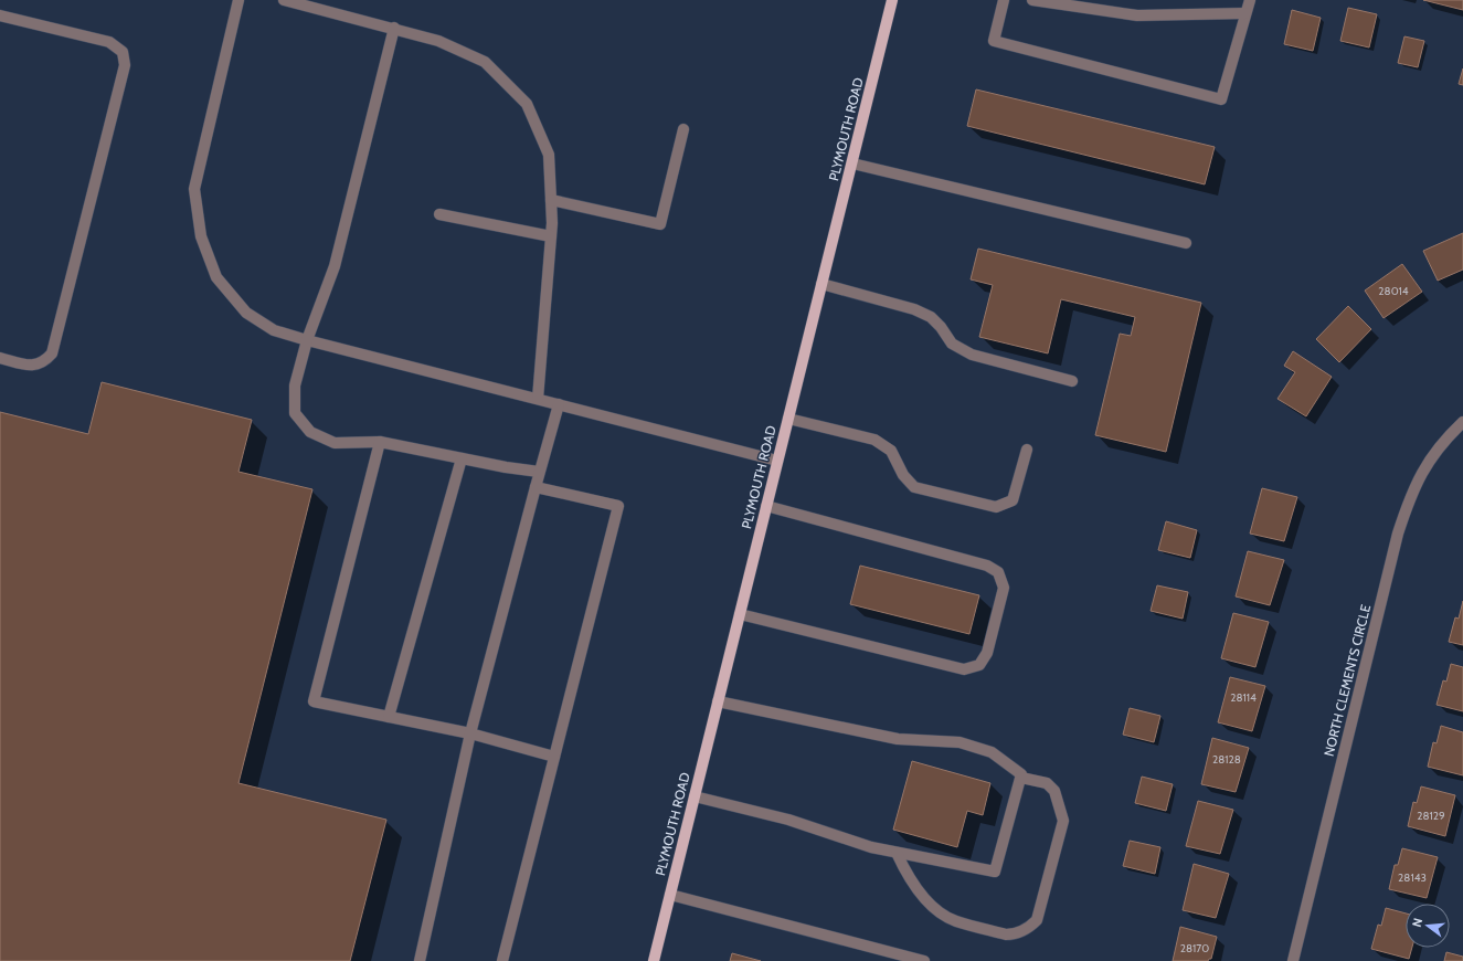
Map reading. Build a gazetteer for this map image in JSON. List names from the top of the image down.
{
  "streets": {
    "main road": ["PLYMOUTH ROAD"],
    "street": ["NORTH CLEMENTS CIRCLE"]
  },
  "house_numbers": [
    "28014",
    "28114",
    "28128",
    "28129",
    "28143",
    "28170"
  ],
  "north": "left"
}
